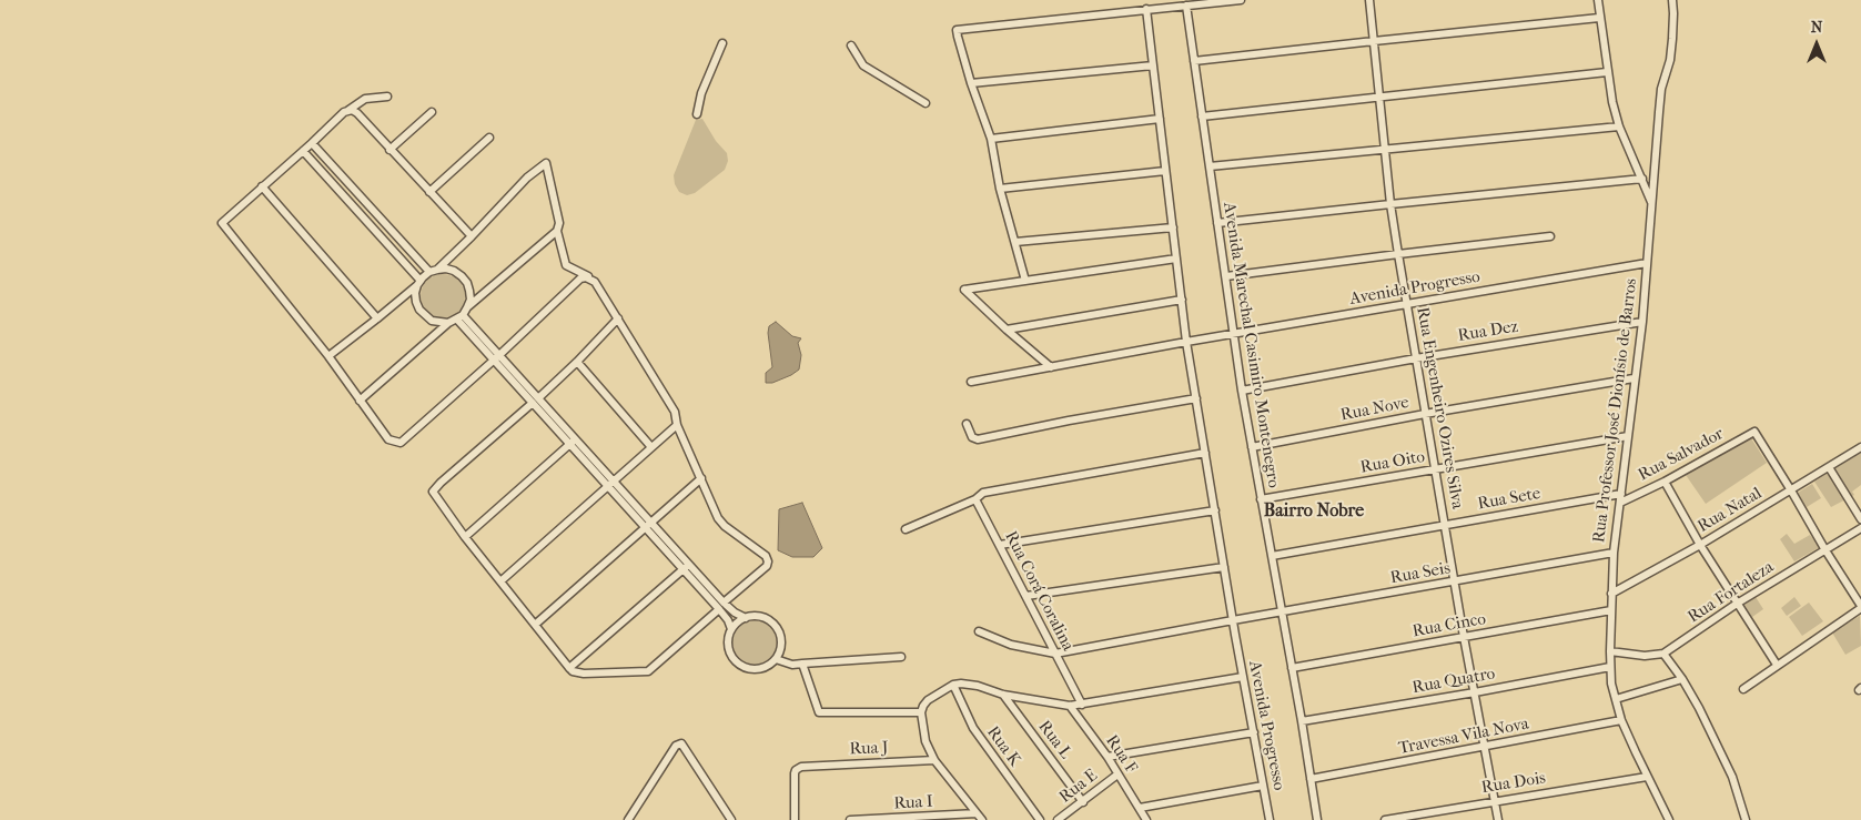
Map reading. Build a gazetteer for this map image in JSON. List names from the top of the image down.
{
  "streets": {
    "street": [
      "Avenida Progresso",
      "Rua Dez",
      "Avenida Marechal Casimiro Montenegro",
      "Rua Engenheiro Ozires Silva",
      "Rua Nove",
      "Rua Professor José Dionísio de Barros",
      "Rua Salvador",
      "Rua Oito",
      "Rua Sete",
      "Rua Natal",
      "Rua Seis",
      "Rua Corá Coralina",
      "Rua Fortaleza",
      "Rua Cinco",
      "Rua Quatro",
      "Travessa Vila Nova",
      "Rua L",
      "Rua K",
      "Rua J",
      "Rua F",
      "Rua Dois",
      "Rua E",
      "Rua I"
    ]
  },
  "crossings": [
    ["Avenida Progresso", "Avenida Marechal Casimiro Montenegro"],
    ["Avenida Progresso", "Rua Engenheiro Ozires Silva"],
    ["Avenida Progresso", "Rua Professor José Dionísio de Barros"],
    ["Avenida Progresso", "Rua Seis"],
    ["Rua Dez", "Avenida Marechal Casimiro Montenegro"],
    ["Rua Dez", "Rua Engenheiro Ozires Silva"],
    ["Rua Dez", "Rua Professor José Dionísio de Barros"],
    ["Avenida Marechal Casimiro Montenegro", "Rua Nove"],
    ["Avenida Marechal Casimiro Montenegro", "Rua Oito"],
    ["Avenida Marechal Casimiro Montenegro", "Rua Sete"],
    ["Avenida Marechal Casimiro Montenegro", "Rua Seis"],
    ["Avenida Marechal Casimiro Montenegro", "Rua Cinco"],
    ["Avenida Marechal Casimiro Montenegro", "Rua Quatro"],
    ["Avenida Marechal Casimiro Montenegro", "Travessa Vila Nova"],
    ["Rua Engenheiro Ozires Silva", "Rua Nove"],
    ["Rua Engenheiro Ozires Silva", "Rua Oito"],
    ["Rua Engenheiro Ozires Silva", "Rua Sete"],
    ["Rua Engenheiro Ozires Silva", "Rua Seis"],
    ["Rua Engenheiro Ozires Silva", "Rua Cinco"],
    ["Rua Engenheiro Ozires Silva", "Rua Quatro"],
    ["Rua Engenheiro Ozires Silva", "Travessa Vila Nova"],
    ["Rua Engenheiro Ozires Silva", "Rua Dois"],
    ["Rua Nove", "Rua Professor José Dionísio de Barros"],
    ["Rua Professor José Dionísio de Barros", "Rua Salvador"],
    ["Rua Professor José Dionísio de Barros", "Rua Oito"],
    ["Rua Professor José Dionísio de Barros", "Rua Sete"],
    ["Rua Professor José Dionísio de Barros", "Rua Natal"],
    ["Rua Professor José Dionísio de Barros", "Rua Seis"],
    ["Rua Professor José Dionísio de Barros", "Rua Fortaleza"],
    ["Rua Professor José Dionísio de Barros", "Rua Cinco"],
    ["Rua Professor José Dionísio de Barros", "Rua Quatro"],
    ["Rua Professor José Dionísio de Barros", "Travessa Vila Nova"],
    ["Rua Professor José Dionísio de Barros", "Rua Dois"],
    ["Rua Salvador", "Rua Natal"],
    ["Rua Seis", "Rua Corá Coralina"],
    ["Rua L", "Rua E"],
    ["Rua F", "Rua E"]
  ],
  "districts": ["Bairro Nobre"],
  "north": "top"
}
